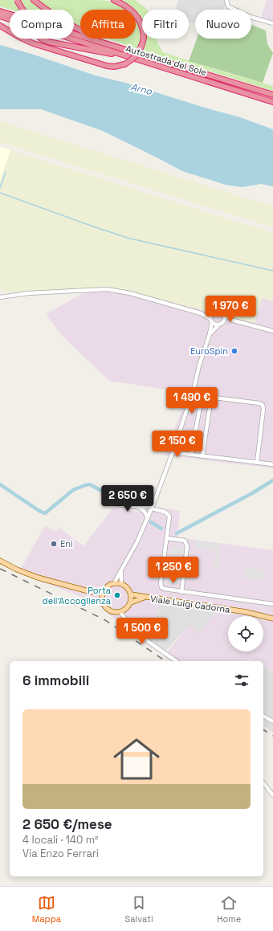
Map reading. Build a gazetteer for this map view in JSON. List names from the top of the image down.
{
  "streets": {
    "highway": ["Autostrada del Sole"],
    "main road": ["Viale Luigi Cadorna"]
  },
  "water": ["Arno"],
  "places": ["EuroSpin", "Eni", "Porta dell'Accoglienza"],
  "page": {
    "chip": [
      "Compra",
      "Affitta",
      "Filtri",
      "Nuovo"
    ],
    "price": [
      "1 970 €",
      "1 490 €",
      "2 150 €",
      "2 650 €",
      "1 250 €",
      "1 500 €"
    ],
    "heading": "6 immobili",
    "list": [
      {
        "name": "2 650 €/mese",
        "note": "4 locali · 140 m² · Via Enzo Ferrari"
      }
    ],
    "tabs": ["Mappa", "Salvati", "Home"]
  }
}
